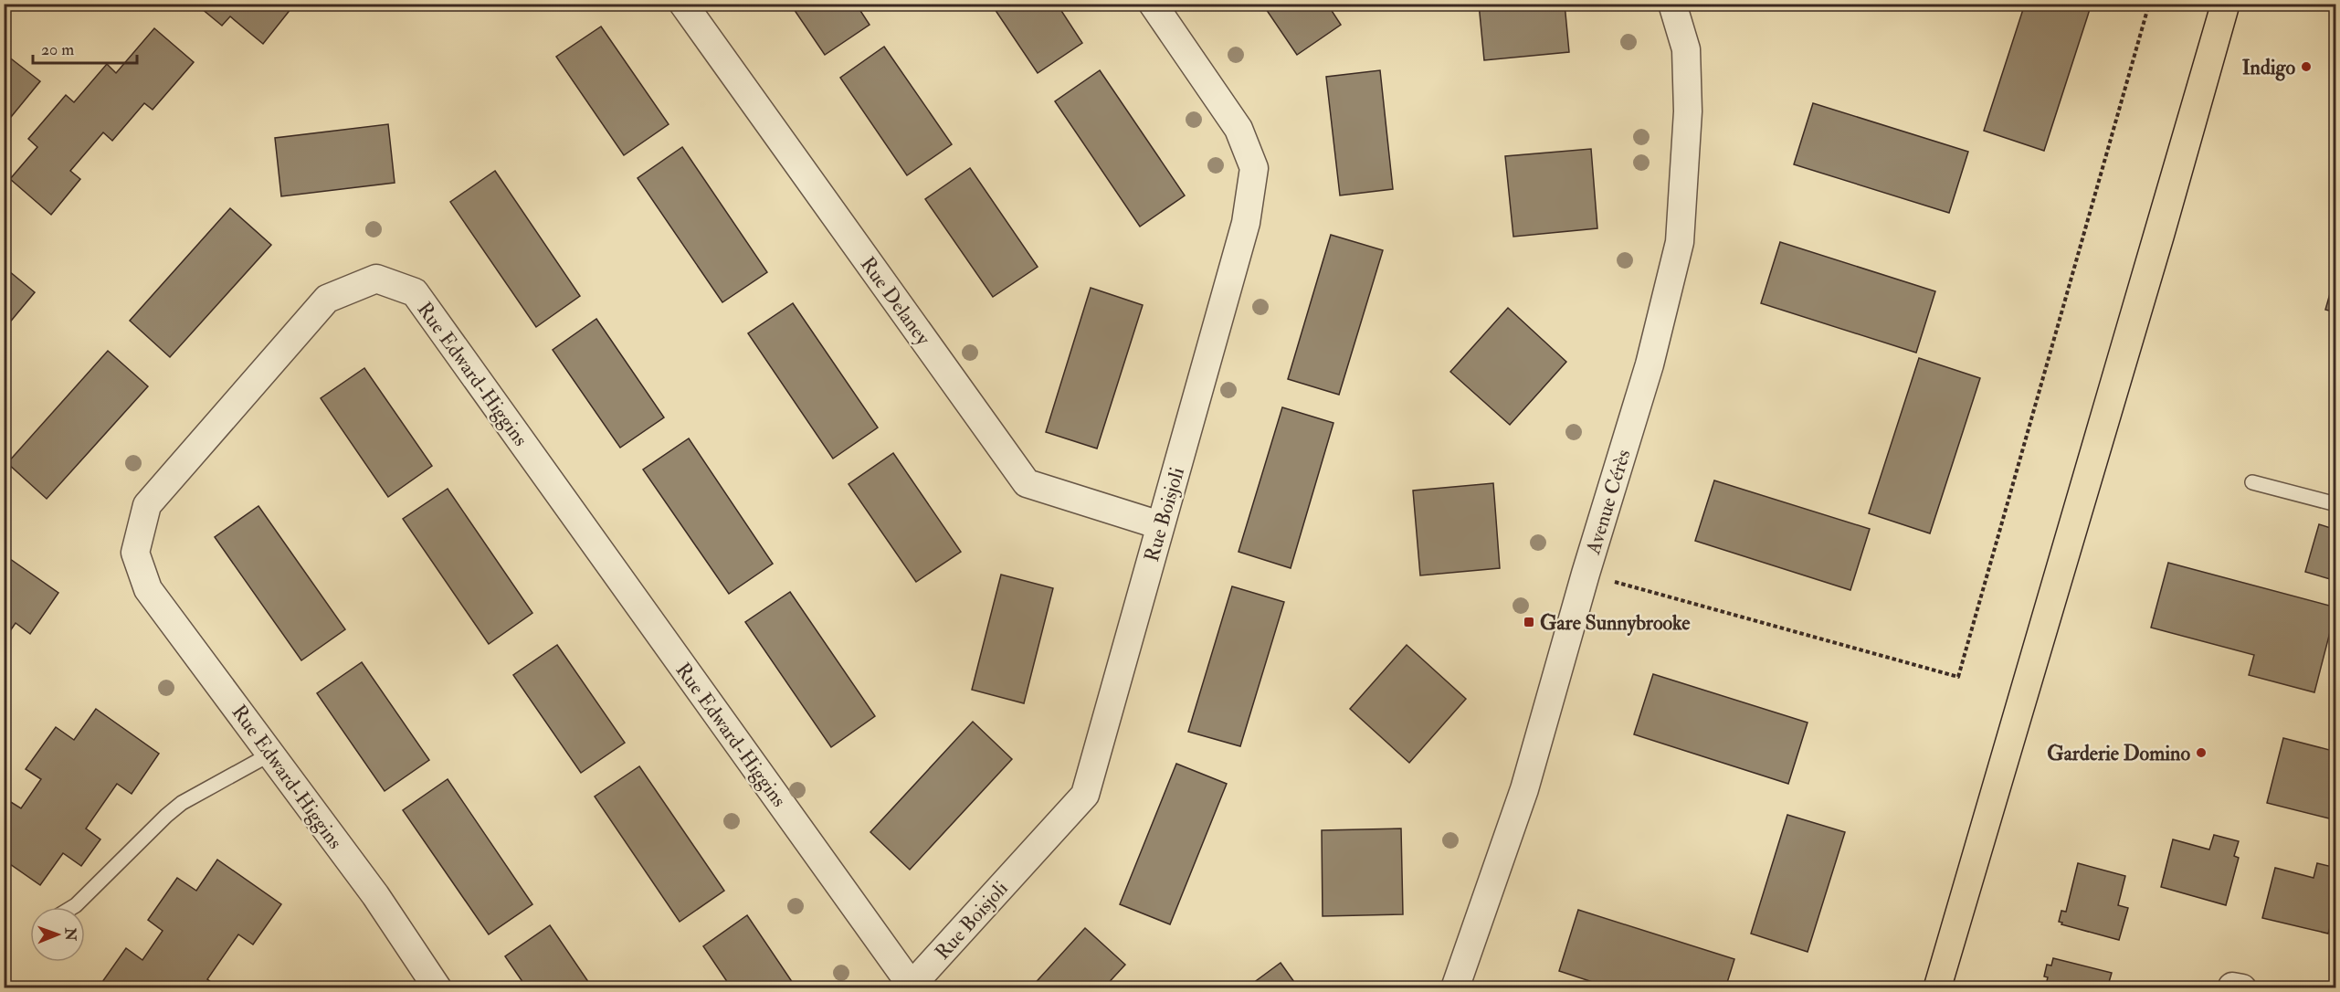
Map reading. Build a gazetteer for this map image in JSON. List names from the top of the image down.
{
  "streets": {
    "street": [
      "Rue Delaney",
      "Rue Edward-Higgins",
      "Avenue Cérès",
      "Rue Boisjoli"
    ]
  },
  "crossings": [
    ["Rue Delaney", "Rue Boisjoli"],
    ["Rue Edward-Higgins", "Rue Boisjoli"]
  ],
  "places": {
    "other": ["Indigo", "Garderie Domino"],
    "transit": ["Gare Sunnybrooke"]
  },
  "scale_bar": "20 m",
  "north": "right"
}
